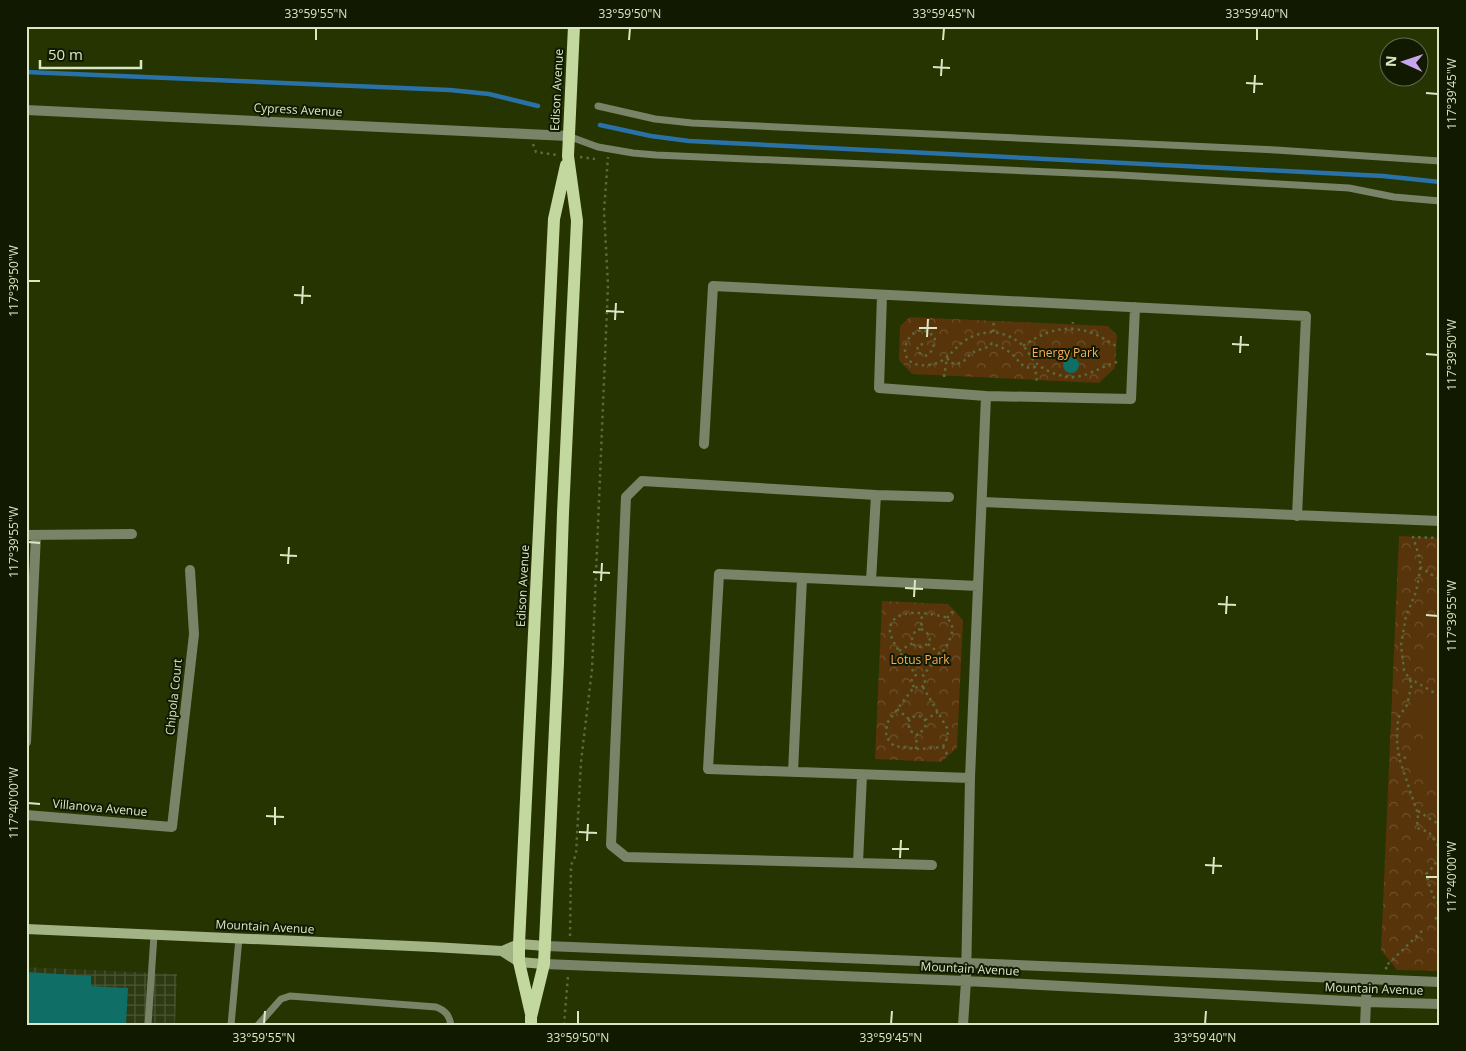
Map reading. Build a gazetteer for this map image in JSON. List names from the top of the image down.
{
  "streets": {
    "main road": ["Edison Avenue", "Mountain Avenue"],
    "street": ["Cypress Avenue", "Chipola Court", "Villanova Avenue"]
  },
  "crossings": [
    ["Edison Avenue", "Cypress Avenue"],
    ["Edison Avenue", "Mountain Avenue"],
    ["Chipola Court", "Villanova Avenue"]
  ],
  "parks": ["Energy Park", "Lotus Park"],
  "scale_bar": "50 m",
  "north": "left",
  "coordinates": [
    "33°59'55\"N",
    "33°59'50\"N",
    "33°59'45\"N",
    "33°59'40\"N",
    "117°39'45\"W",
    "117°39'50\"W",
    "117°39'55\"W",
    "117°40'00\"W"
  ]
}
